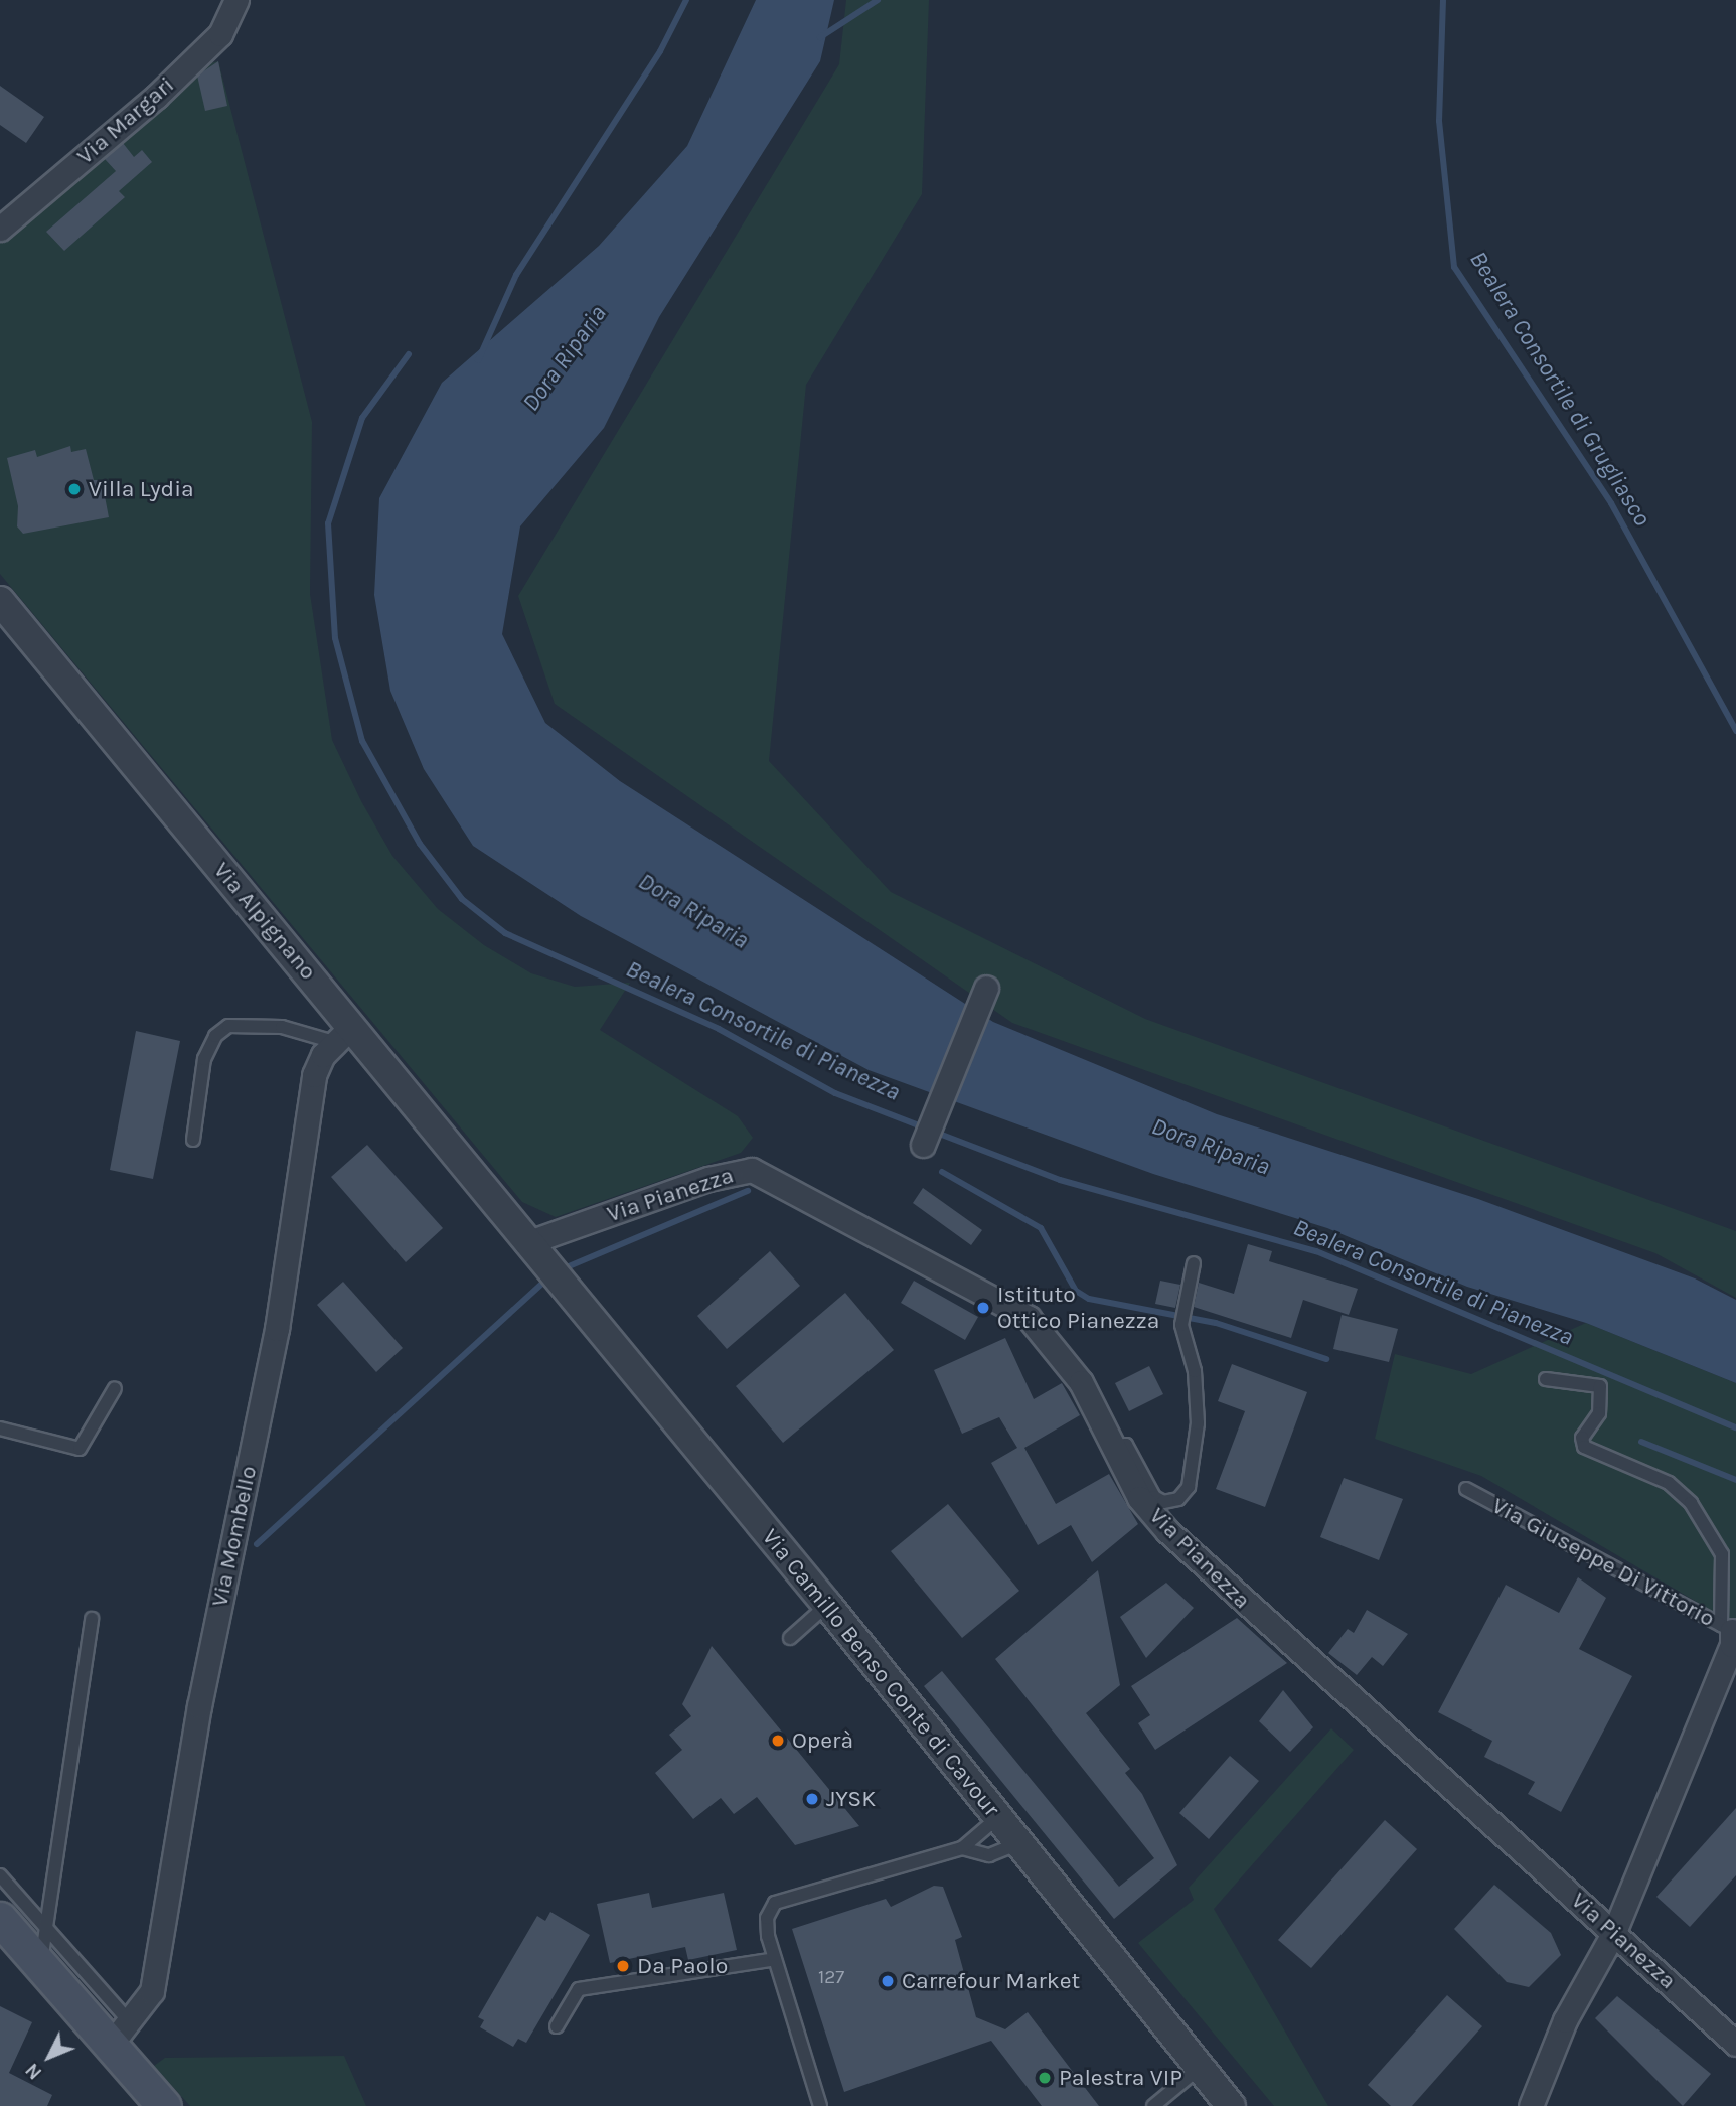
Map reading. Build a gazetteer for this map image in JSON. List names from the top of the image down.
{
  "streets": {
    "street": [
      "Via Margari",
      "Via Alpignano",
      "Via Pianezza",
      "Via Mombello",
      "Via Giuseppe Di Vittorio",
      "Via Camillo Benso Conte di Cavour"
    ]
  },
  "crossings": [
    ["Via Alpignano", "Via Pianezza"],
    ["Via Alpignano", "Via Mombello"],
    ["Via Alpignano", "Via Camillo Benso Conte di Cavour"],
    ["Via Pianezza", "Via Giuseppe Di Vittorio"],
    ["Via Pianezza", "Via Camillo Benso Conte di Cavour"]
  ],
  "water": ["Dora Riparia", "Bealera Consortile di Grugliasco", "Bealera Consortile di Pianezza"],
  "places": [
    "Villa Lydia",
    "Istituto Ottico Pianezza",
    "Operà",
    "JYSK",
    "Da Paolo",
    "Carrefour Market",
    "Palestra VIP"
  ],
  "house_numbers": ["127"],
  "north": "bottom left"
}
